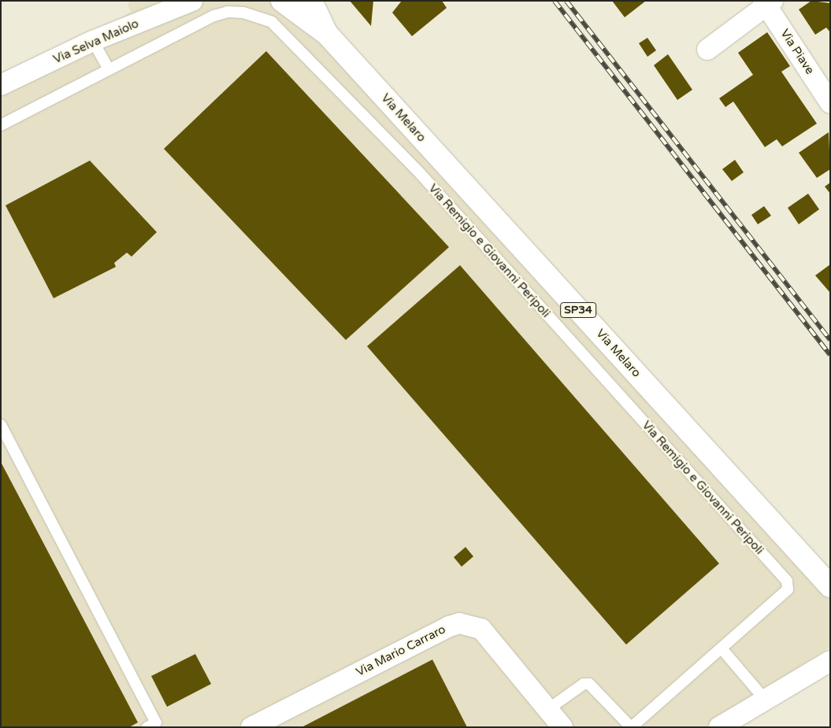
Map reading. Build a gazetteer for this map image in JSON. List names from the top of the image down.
{
  "streets": {
    "main road": ["Via Melaro", "SP34"],
    "street": ["Via Selva Maiolo", "Via Piave", "Via Mario Carraro"],
    "lane": ["Via Remigio e Giovanni Peripoli"]
  },
  "crossings": [
    ["Via Remigio e Giovanni Peripoli", "Via Mario Carraro"]
  ]
}
